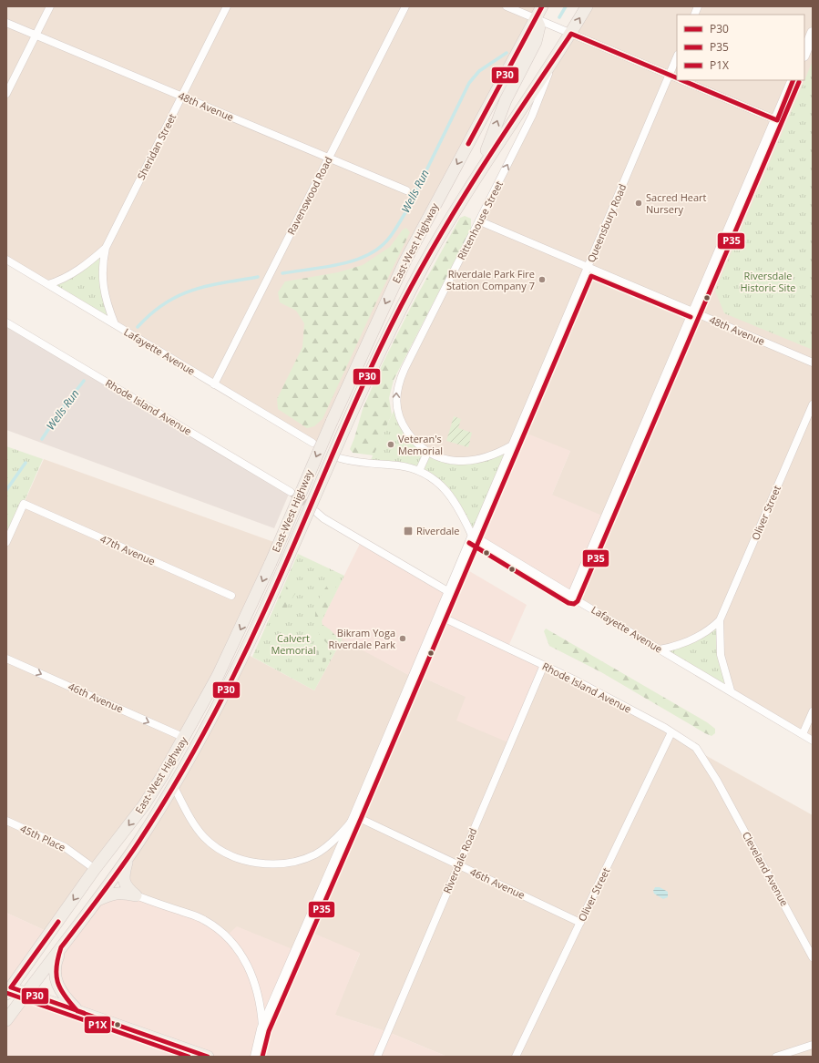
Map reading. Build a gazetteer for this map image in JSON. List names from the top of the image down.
{
  "streets": {
    "main road": ["East-West Highway"],
    "street": [
      "48th Avenue",
      "Sheridan Street",
      "Ravenswood Road",
      "Rittenhouse Street",
      "Queensbury Road",
      "Lafayette Avenue",
      "Rhode Island Avenue",
      "Oliver Street",
      "47th Avenue",
      "46th Avenue",
      "45th Place",
      "Riverdale Road",
      "Cleveland Avenue"
    ]
  },
  "crossings": [
    ["48th Avenue", "Sheridan Street"],
    ["48th Avenue", "Ravenswood Road"],
    ["48th Avenue", "Rittenhouse Street"],
    ["48th Avenue", "Queensbury Road"],
    ["Sheridan Street", "Lafayette Avenue"],
    ["Ravenswood Road", "Lafayette Avenue"],
    ["Rittenhouse Street", "East-West Highway"],
    ["Queensbury Road", "Lafayette Avenue"],
    ["Queensbury Road", "Rhode Island Avenue"],
    ["Queensbury Road", "46th Avenue"],
    ["East-West Highway", "46th Avenue"],
    ["East-West Highway", "45th Place"],
    ["Lafayette Avenue", "Oliver Street"],
    ["Rhode Island Avenue", "Oliver Street"],
    ["Rhode Island Avenue", "Riverdale Road"],
    ["Rhode Island Avenue", "Cleveland Avenue"],
    ["Oliver Street", "46th Avenue"],
    ["46th Avenue", "Riverdale Road"]
  ],
  "one_way": ["Rittenhouse Street", "46th Avenue"],
  "water": ["Wells Run"],
  "parks": ["Riversdale Historic Site", "Calvert Memorial"],
  "places": {
    "other": [
      "Sacred Heart Nursery",
      "Riverdale Park Fire Station Company 7",
      "Veteran's Memorial",
      "Bikram Yoga Riverdale Park"
    ],
    "transit": ["Riverdale"]
  },
  "lines": ["transit line P30", "transit line P35", "transit line P1X"],
  "legend": ["P30", "P35", "P1X"]
}
